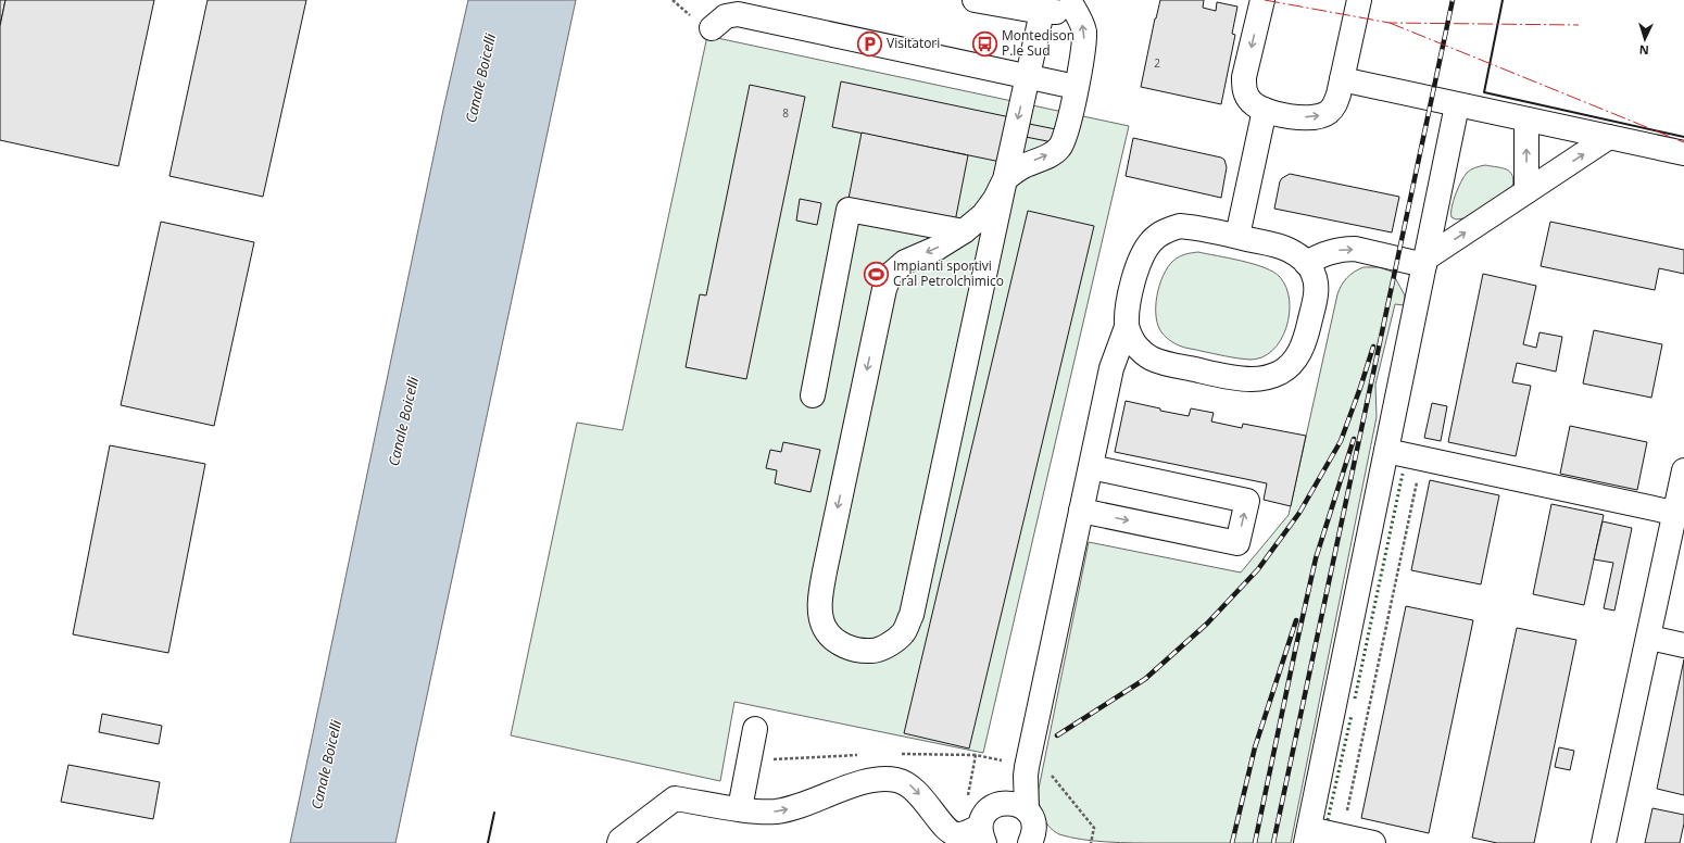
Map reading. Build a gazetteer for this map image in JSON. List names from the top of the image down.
{
  "water": ["Canale Boicelli"],
  "places": {
    "parking": ["Visitatori"],
    "bus stop": ["Montedison P.le Sud"],
    "sports": ["Impianti sportivi Cral Petrolchimico"]
  },
  "house_numbers": ["2", "8"],
  "north": "bottom"
}
